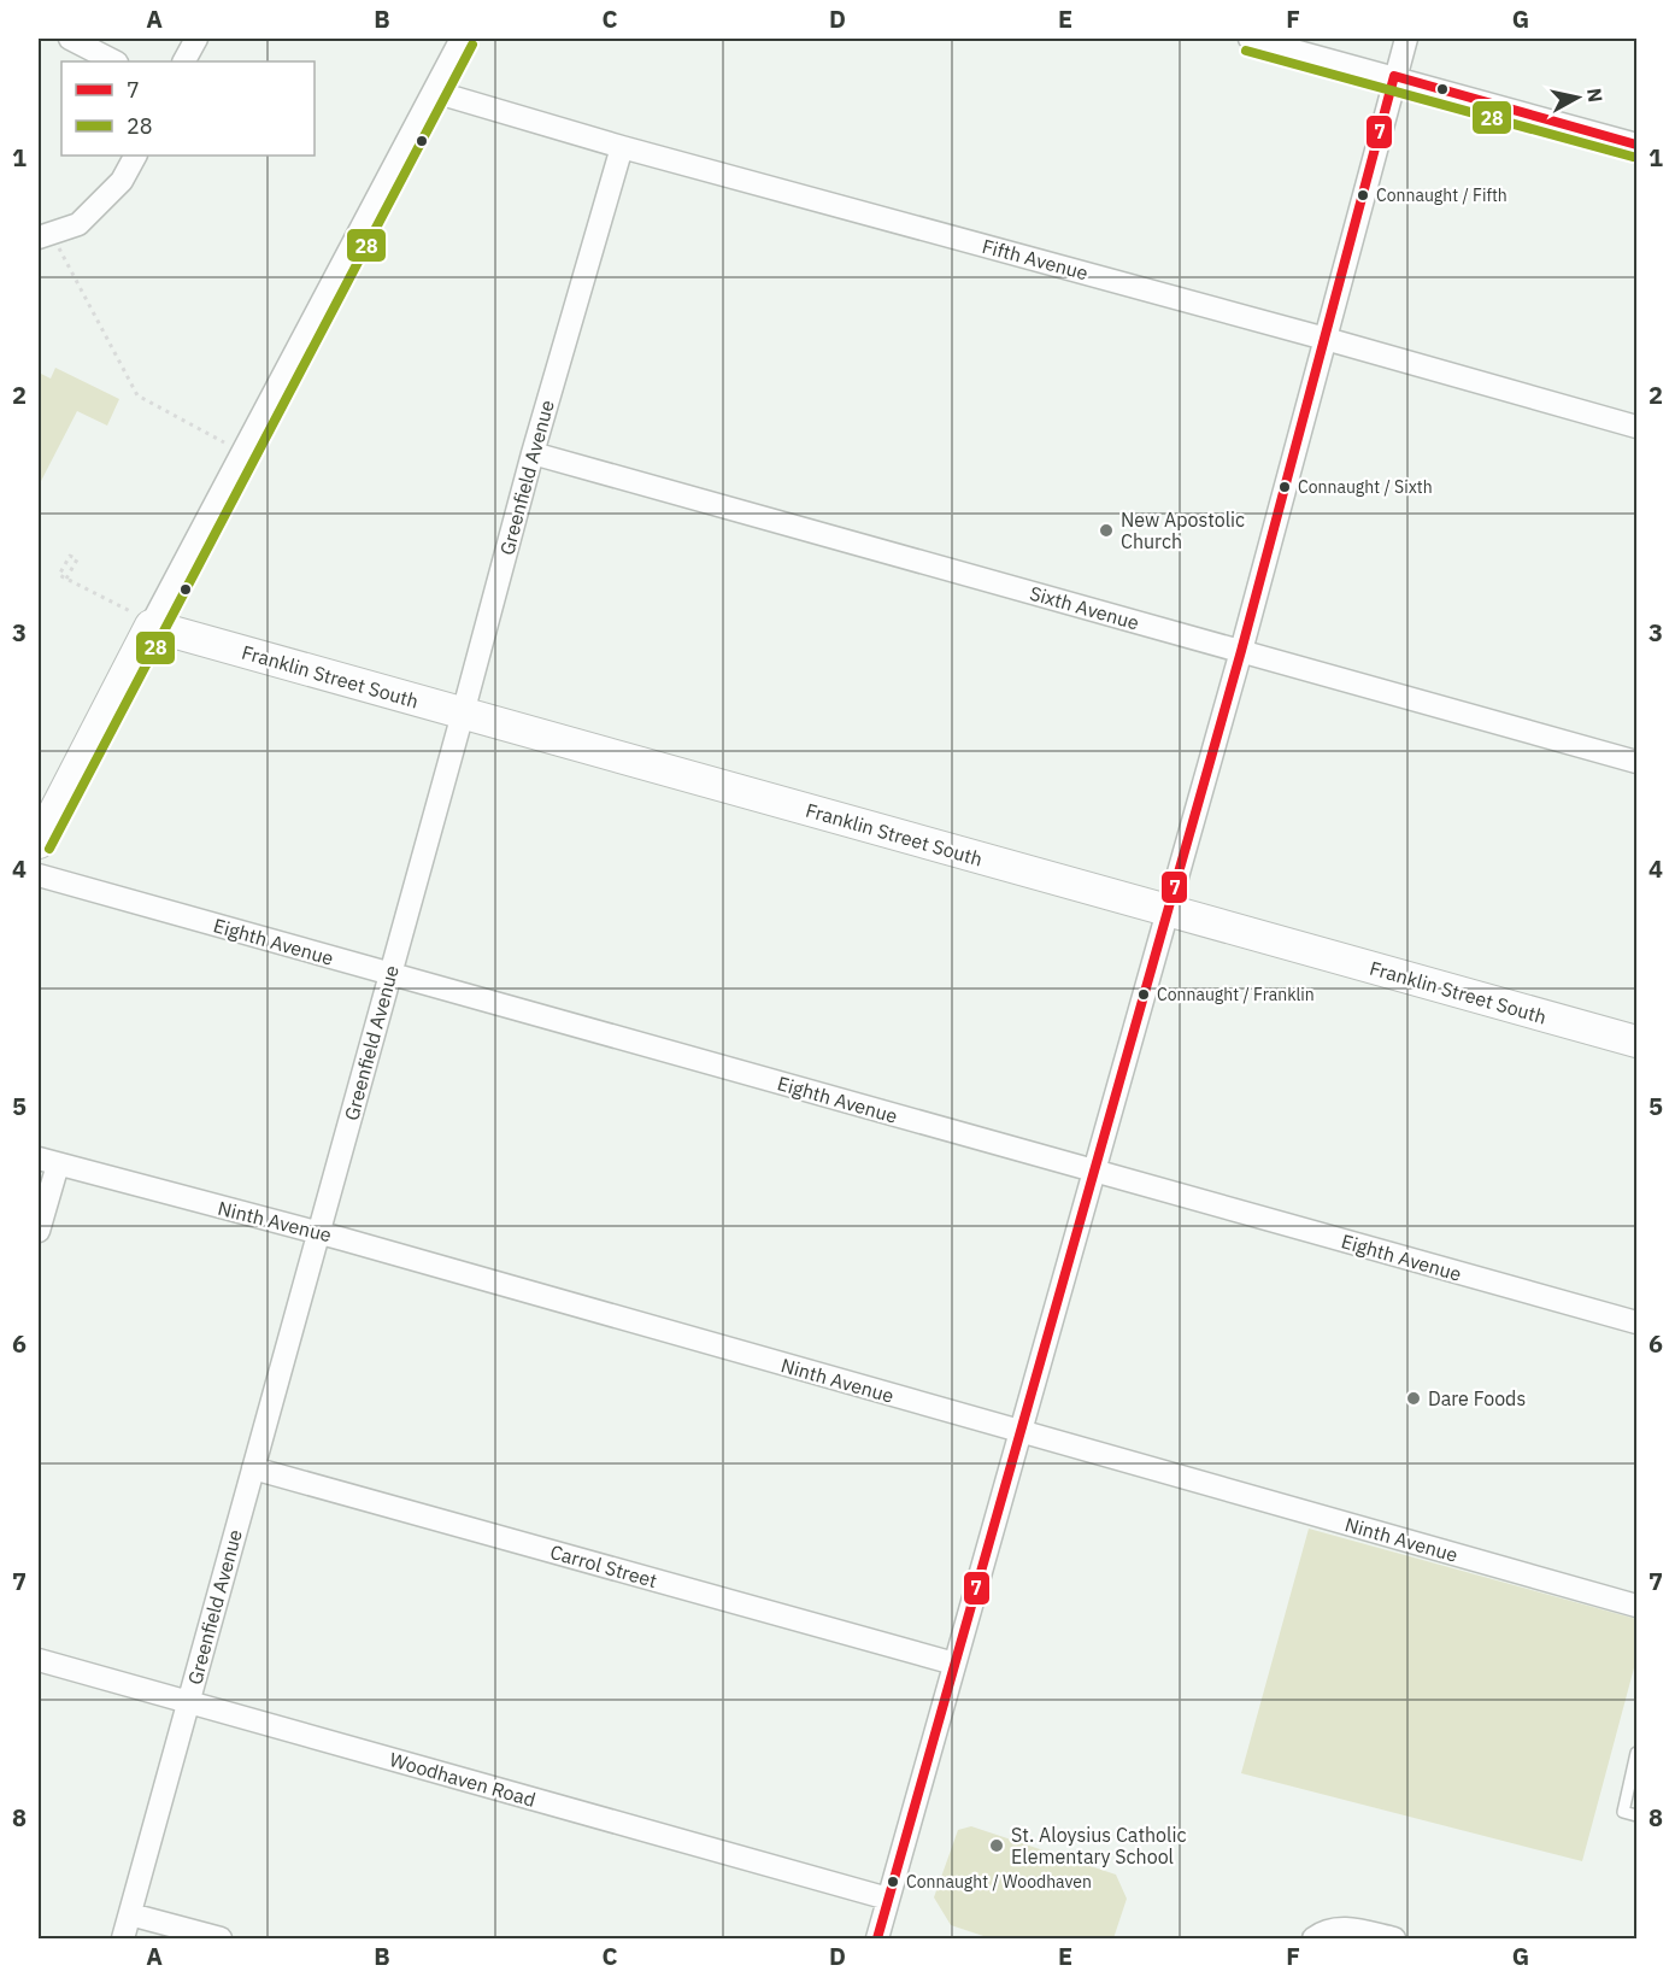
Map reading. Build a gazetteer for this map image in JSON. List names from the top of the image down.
{
  "streets": {
    "street": [
      "Fifth Avenue",
      "Greenfield Avenue",
      "Sixth Avenue",
      "Franklin Street South",
      "Eighth Avenue",
      "Ninth Avenue",
      "Carrol Street",
      "Woodhaven Road"
    ]
  },
  "crossings": [
    ["Fifth Avenue", "Greenfield Avenue"],
    ["Greenfield Avenue", "Sixth Avenue"],
    ["Greenfield Avenue", "Franklin Street South"],
    ["Greenfield Avenue", "Eighth Avenue"],
    ["Greenfield Avenue", "Ninth Avenue"],
    ["Greenfield Avenue", "Carrol Street"],
    ["Greenfield Avenue", "Woodhaven Road"]
  ],
  "places": [
    "Connaught / Fifth",
    "Connaught / Sixth",
    "New Apostolic Church",
    "Connaught / Franklin",
    "Dare Foods",
    "St. Aloysius Catholic Elementary School",
    "Connaught / Woodhaven"
  ],
  "lines": ["transit line 28", "transit line 7"],
  "legend": ["7", "28"],
  "north": "right",
  "grid": {
    "columns": [
      "A",
      "B",
      "C",
      "D",
      "E",
      "F",
      "G"
    ],
    "rows": [
      "1",
      "2",
      "3",
      "4",
      "5",
      "6",
      "7",
      "8"
    ]
  }
}
